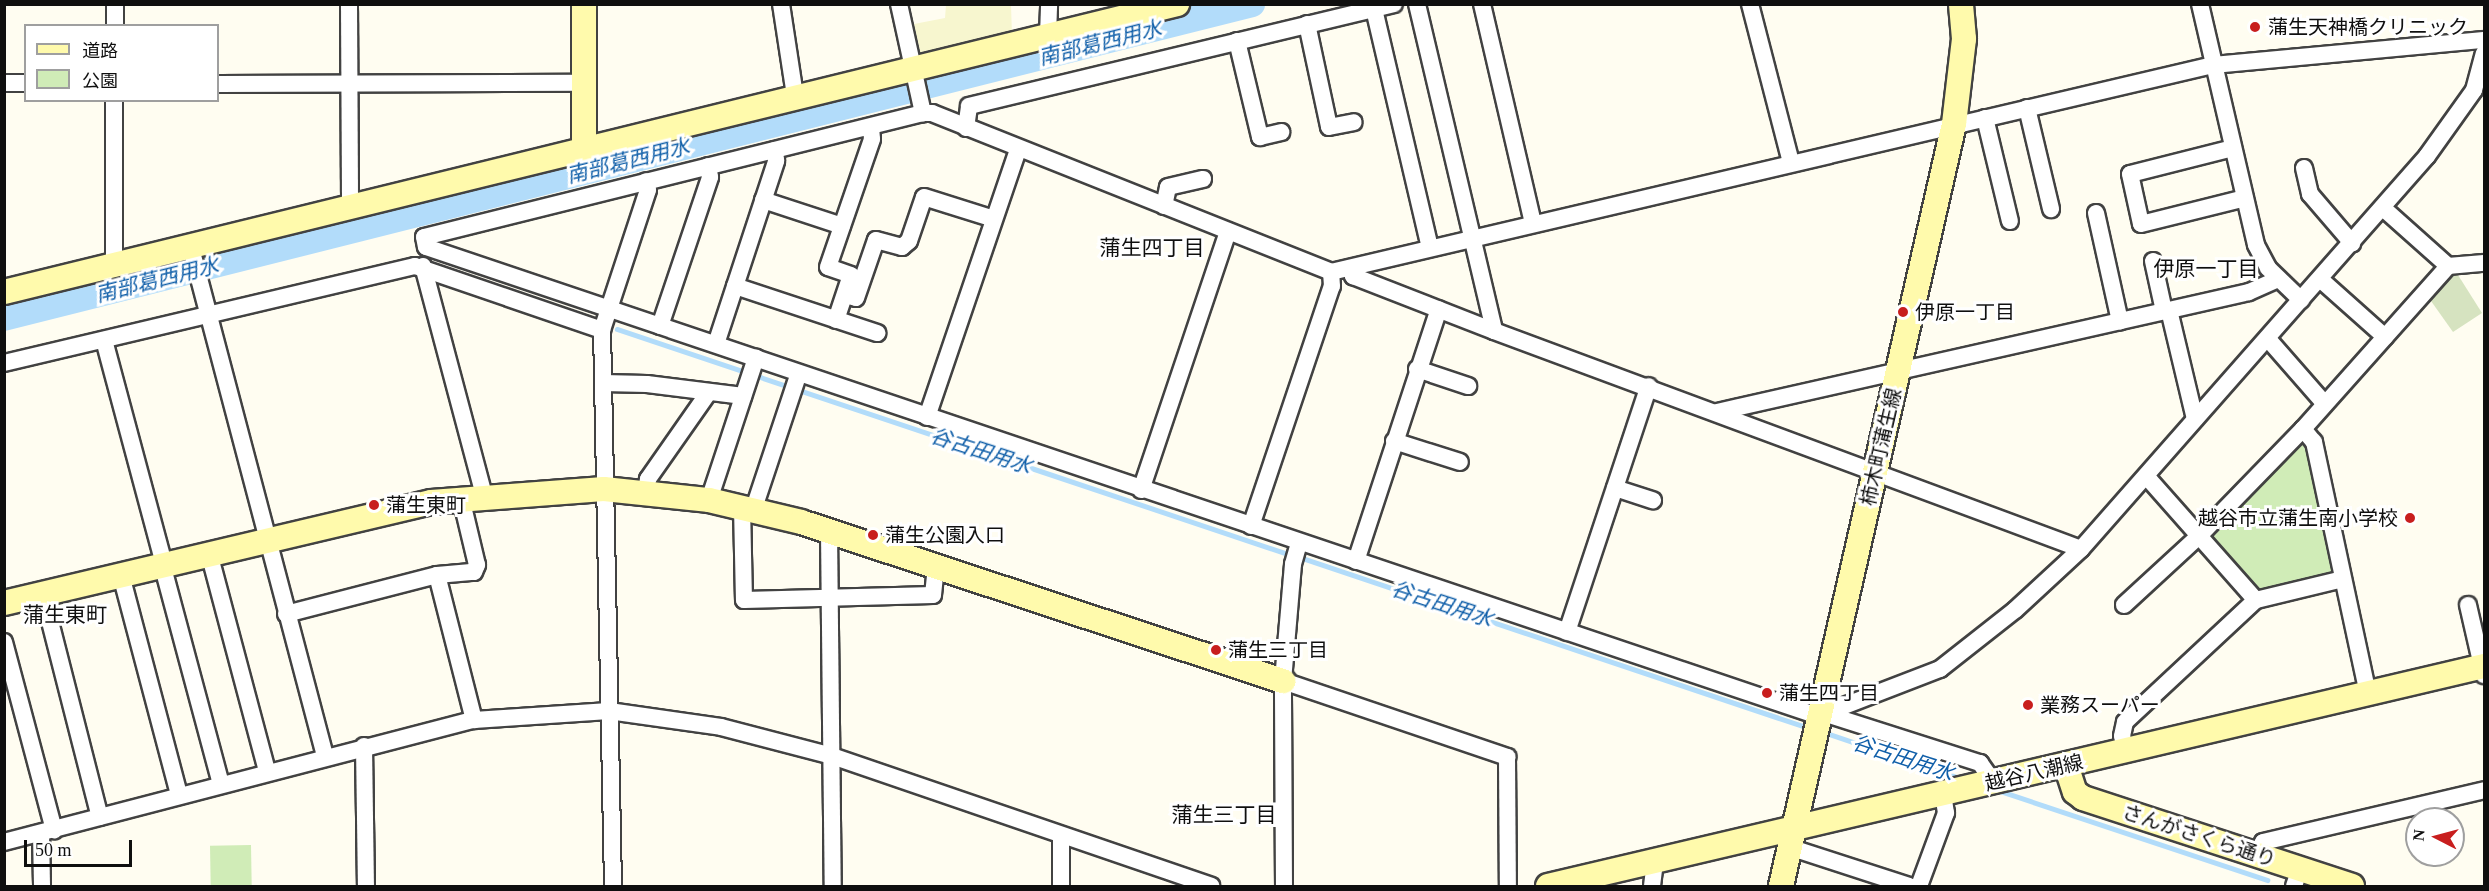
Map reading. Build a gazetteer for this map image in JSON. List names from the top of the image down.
{
  "streets": {
    "street": ["柿木町蒲生線", "越谷八潮線", "さんがさくら通り"]
  },
  "crossings": [
    ["柿木町蒲生線", "越谷八潮線"],
    ["越谷八潮線", "さんがさくら通り"]
  ],
  "districts": [
    "蒲生四丁目",
    "伊原一丁目",
    "蒲生東町",
    "蒲生三丁目"
  ],
  "water": ["南部葛西用水", "谷古田用水"],
  "places": [
    "蒲生天神橋クリニック",
    "伊原一丁目",
    "蒲生東町",
    "越谷市立蒲生南小学校",
    "蒲生公園入口",
    "蒲生三丁目",
    "蒲生四丁目",
    "業務スーパー"
  ],
  "legend": ["道路", "公園"],
  "scale_bar": "50 m",
  "north": "left"
}
